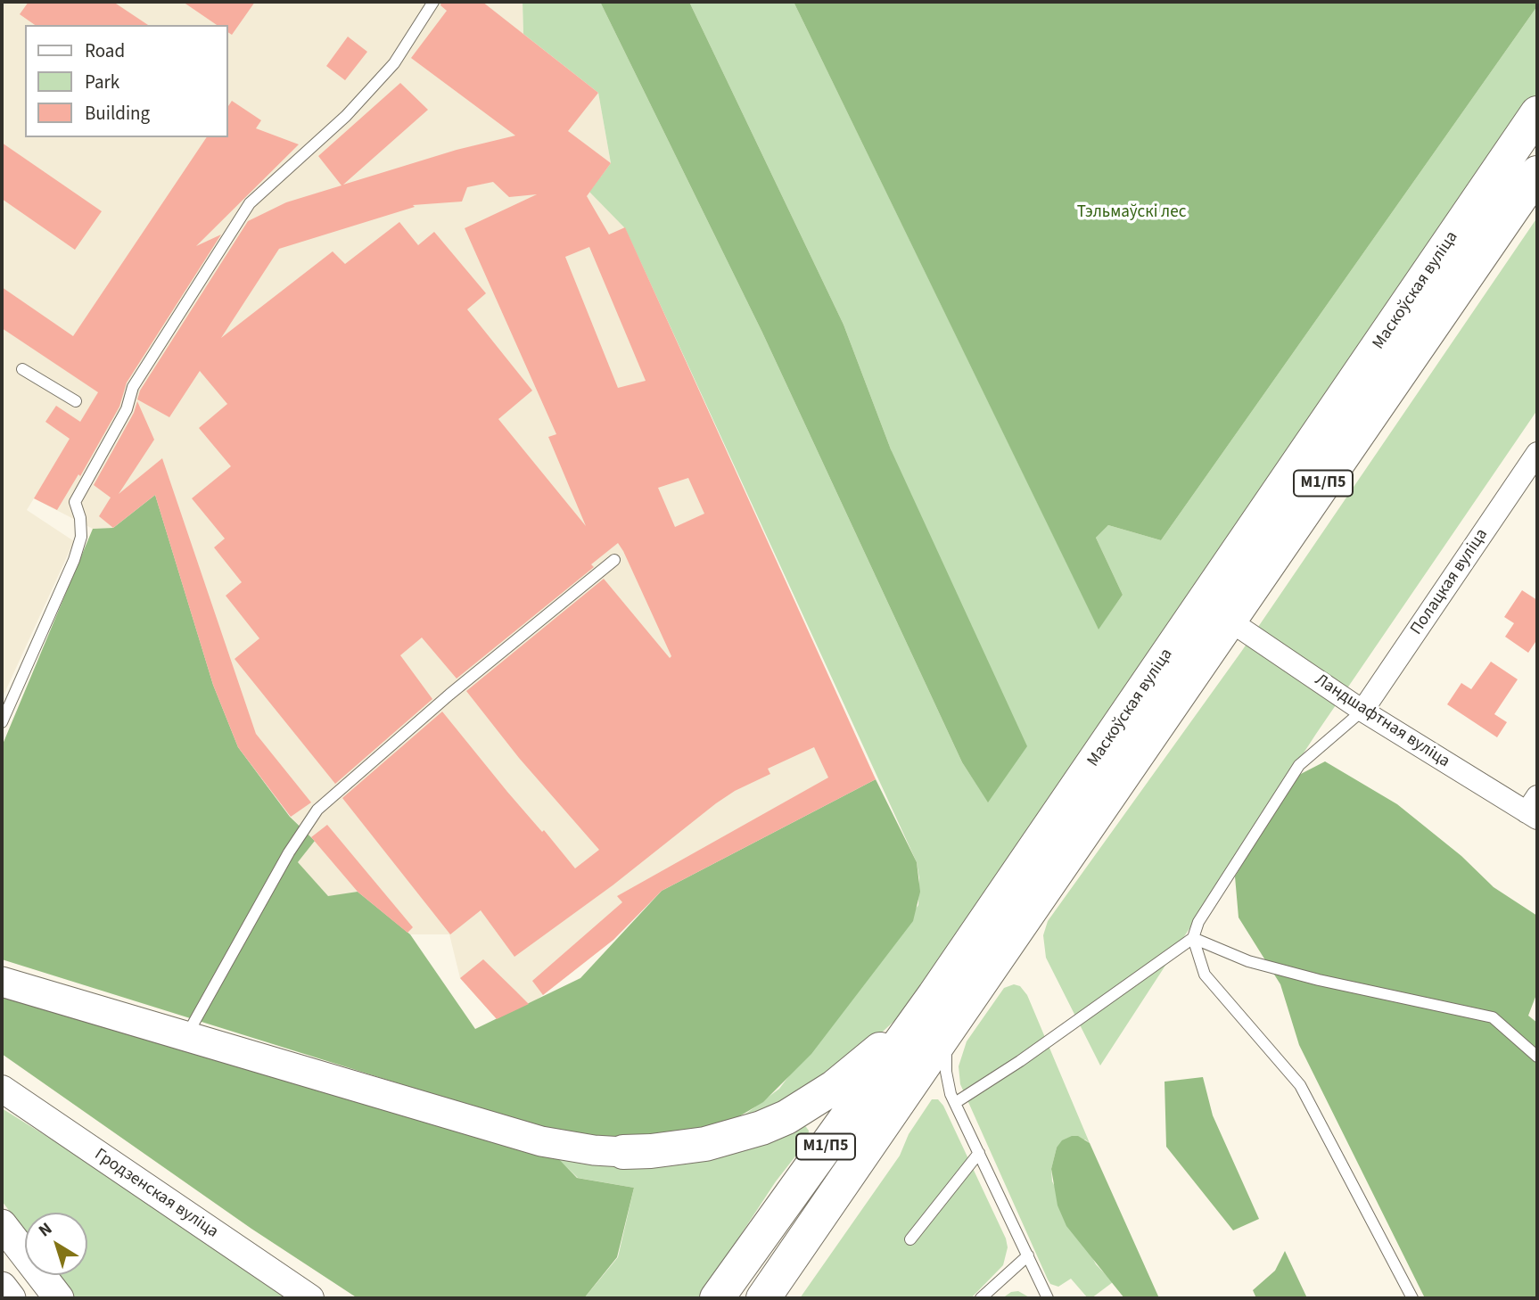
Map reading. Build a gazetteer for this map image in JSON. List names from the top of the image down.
{
  "streets": {
    "highway": ["Маскоўская вуліца", "М1/П5"],
    "street": ["Полацкая вуліца", "Ландшафтная вуліца", "Гродзенская вуліца"]
  },
  "crossings": [
    ["Маскоўская вуліца", "Ландшафтная вуліца"],
    ["Полацкая вуліца", "Ландшафтная вуліца"]
  ],
  "parks": ["Тэльмаўскі лес"],
  "legend": ["Road", "Park", "Building"],
  "north": "top left"
}
